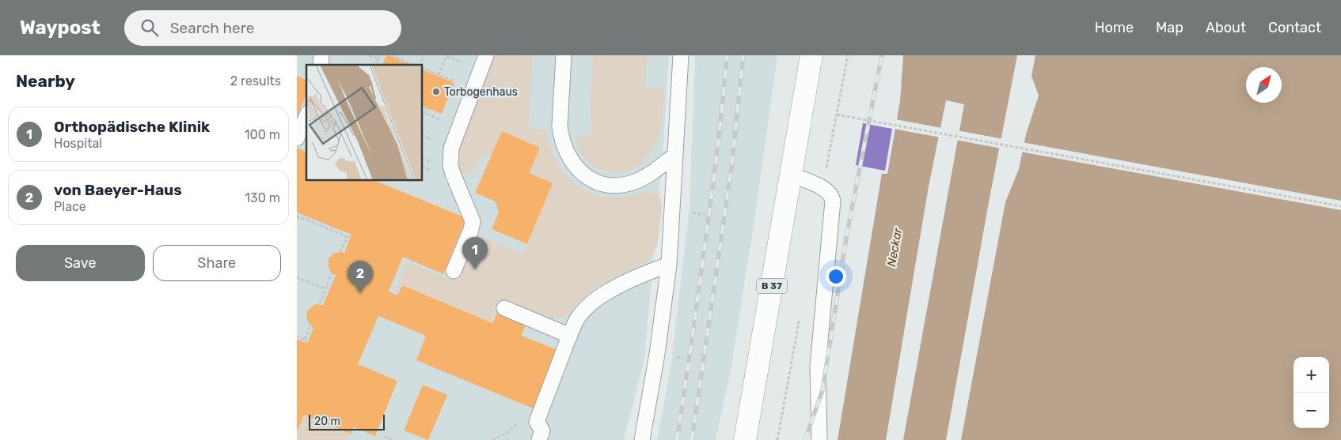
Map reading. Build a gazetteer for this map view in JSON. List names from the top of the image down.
{
  "streets": {
    "main road": ["B 37"]
  },
  "water": ["Neckar"],
  "places": ["Torbogenhaus"],
  "scale_bar": "20 m",
  "north": "top right",
  "page": {
    "header": "Waypost",
    "search": "Search here",
    "nav": [
      "Home",
      "Map",
      "About",
      "Contact"
    ],
    "heading": ["Nearby", "2 results"],
    "list": [
      {
        "mark": "1",
        "name": "Orthopädische Klinik",
        "note": "Hospital",
        "value": "100 m"
      },
      {
        "mark": "2",
        "name": "von Baeyer-Haus",
        "note": "Place",
        "value": "130 m"
      }
    ],
    "buttons": ["Save", "Share"],
    "pins": ["1", "2"],
    "map_buttons": ["+", "−"],
    "scale": "20 m"
  }
}
